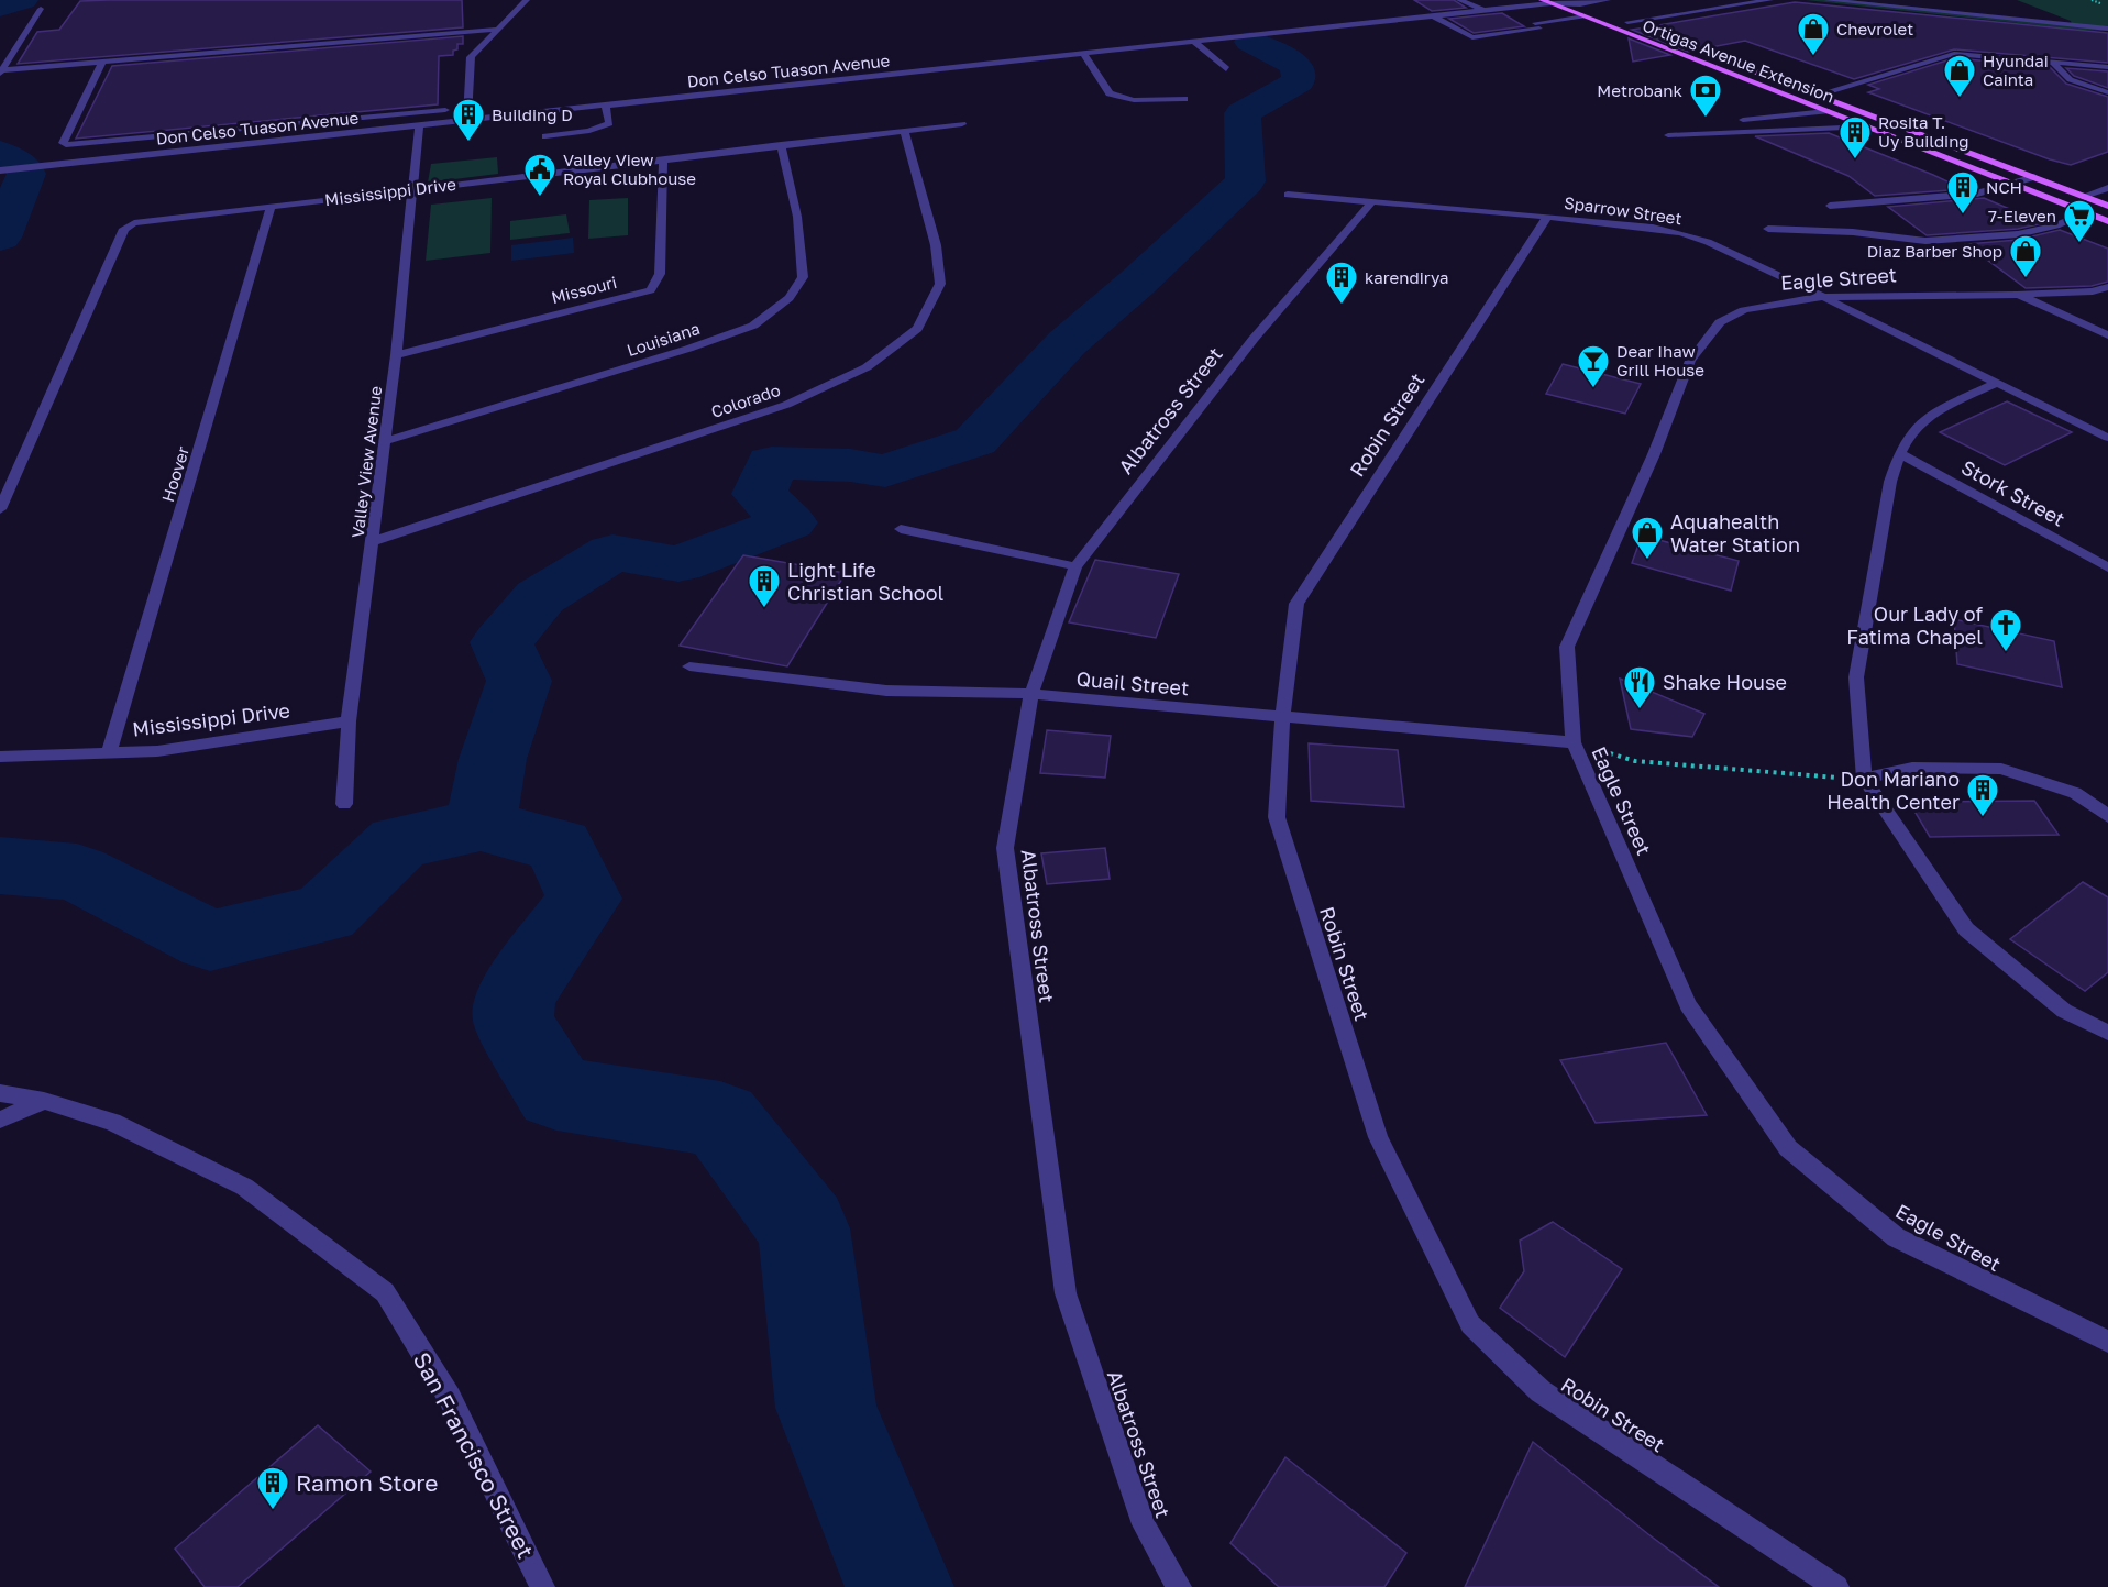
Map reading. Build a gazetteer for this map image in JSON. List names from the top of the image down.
{
  "streets": {
    "main road": ["Ortigas Avenue Extension"],
    "street": [
      "Don Celso Tuason Avenue",
      "Mississippi Drive",
      "Sparrow Street",
      "Eagle Street",
      "Missouri",
      "Louisiana",
      "Colorado",
      "Albatross Street",
      "Robin Street",
      "Valley View Avenue",
      "Hoover",
      "Stork Street",
      "Quail Street",
      "San Francisco Street"
    ]
  },
  "crossings": [
    ["Ortigas Avenue Extension", "Don Celso Tuason Avenue"],
    ["Don Celso Tuason Avenue", "Valley View Avenue"],
    ["Mississippi Drive", "Missouri"],
    ["Mississippi Drive", "Louisiana"],
    ["Mississippi Drive", "Colorado"],
    ["Mississippi Drive", "Valley View Avenue"],
    ["Mississippi Drive", "Hoover"],
    ["Sparrow Street", "Eagle Street"],
    ["Sparrow Street", "Albatross Street"],
    ["Sparrow Street", "Robin Street"],
    ["Eagle Street", "Quail Street"],
    ["Missouri", "Valley View Avenue"],
    ["Louisiana", "Valley View Avenue"],
    ["Colorado", "Valley View Avenue"],
    ["Albatross Street", "Quail Street"],
    ["Robin Street", "Quail Street"]
  ],
  "places": {
    "shop": [
      "Chevrolet",
      "Hyundai Cainta",
      "Diaz Barber Shop",
      "Aquahealth Water Station"
    ],
    "bank": ["Metrobank"],
    "building": [
      "Building D",
      "Rosita T. Uy Building",
      "NCH",
      "karendirya",
      "Light Life Christian School",
      "Don Mariano Health Center",
      "Ramon Store"
    ],
    "public building": ["Valley View Royal Clubhouse"],
    "supermarket": ["7-Eleven"],
    "bar": ["Dear Ihaw Grill House"],
    "church": ["Our Lady of Fatima Chapel"],
    "restaurant": ["Shake House"]
  }
}
